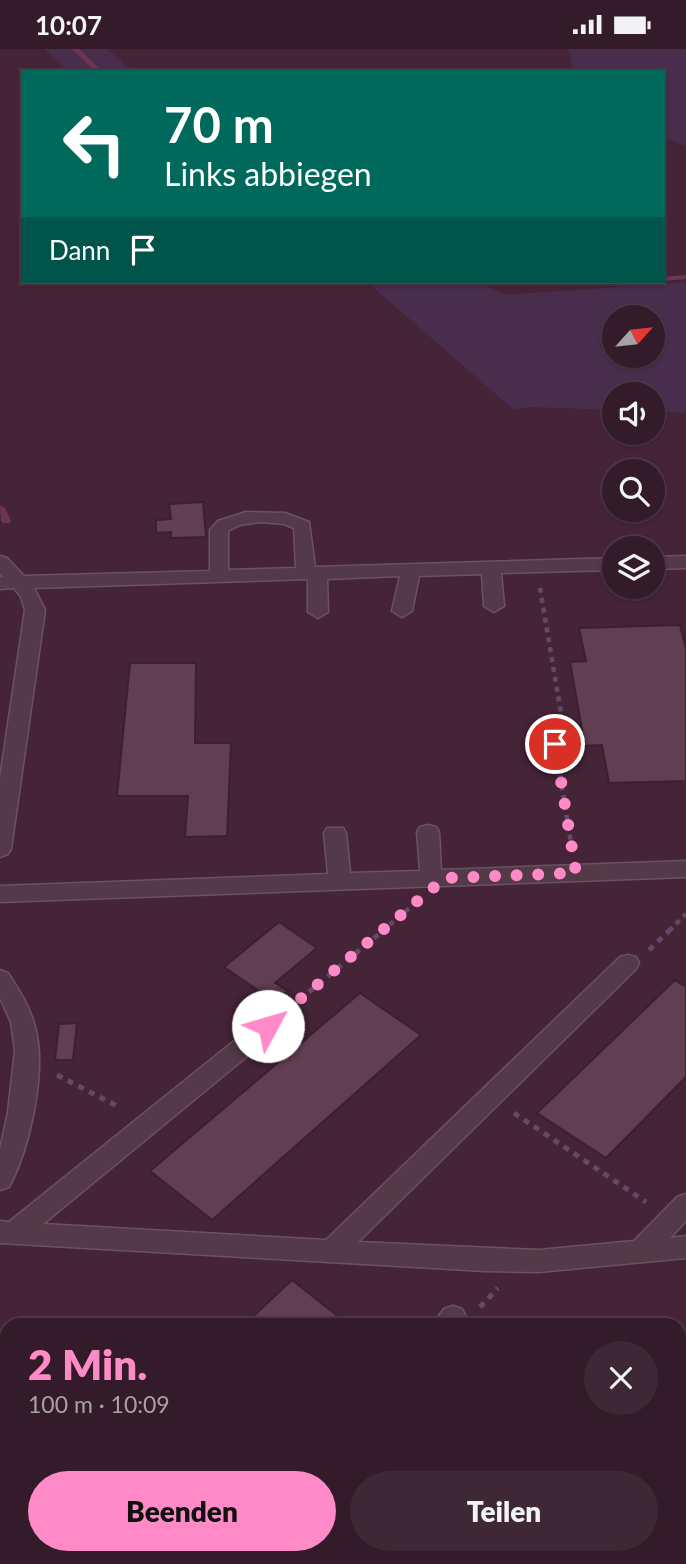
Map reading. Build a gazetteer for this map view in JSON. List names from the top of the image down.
{
  "north": "top right",
  "page": {
    "status": "10:07",
    "turn": ["70 m", "Links abbiegen"],
    "then": "Dann",
    "heading": ["2 Min.", "100 m · 10:09"],
    "buttons": ["Beenden", "Teilen"]
  }
}
